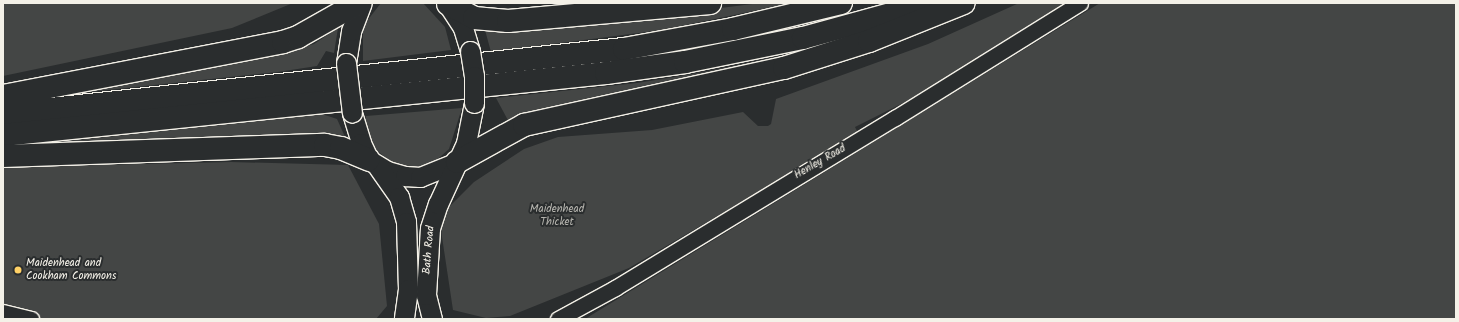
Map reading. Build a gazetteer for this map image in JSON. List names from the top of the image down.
{
  "streets": {
    "main road": ["Bath Road"],
    "street": ["Henley Road"]
  },
  "parks": ["Maidenhead Thicket"],
  "places": ["Maidenhead and Cookham Commons"]
}
